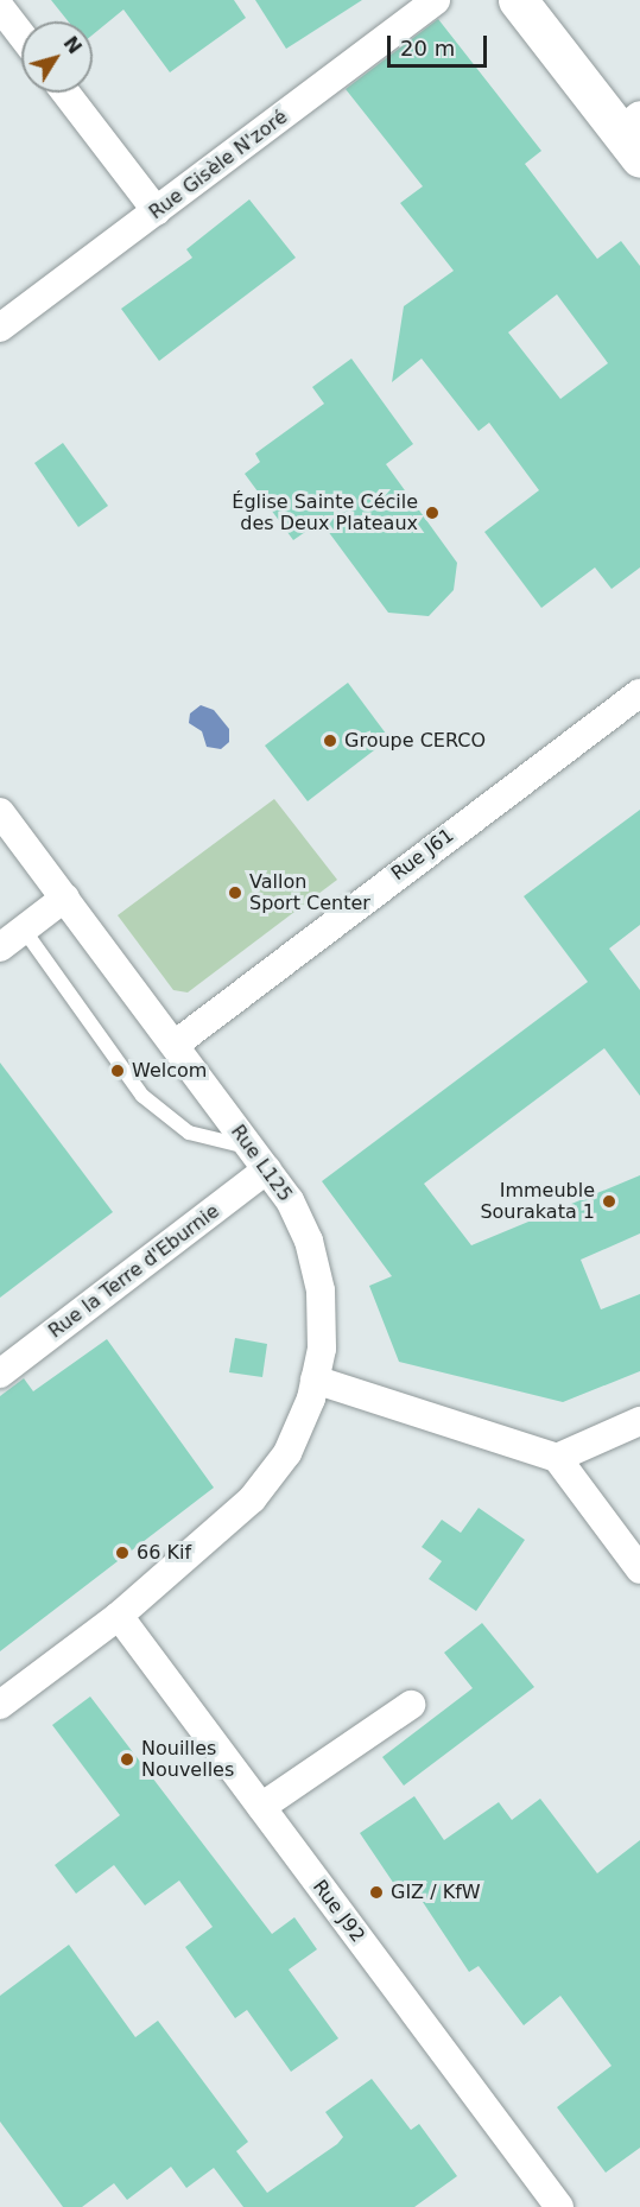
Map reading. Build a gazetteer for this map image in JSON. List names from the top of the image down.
{
  "streets": {
    "street": [
      "Rue Gisèle N'zoré",
      "Rue J61",
      "Rue L125",
      "Rue la Terre d'Eburnie",
      "Rue J92"
    ]
  },
  "crossings": [
    ["Rue J61", "Rue L125"],
    ["Rue L125", "Rue la Terre d'Eburnie"],
    ["Rue L125", "Rue J92"]
  ],
  "places": [
    "Église Sainte Cécile des Deux Plateaux",
    "Groupe CERCO",
    "Vallon Sport Center",
    "Welcom",
    "Immeuble Sourakata 1",
    "66 Kif",
    "Nouilles Nouvelles",
    "GIZ / KfW"
  ],
  "scale_bar": "20 m",
  "north": "top right"
}
